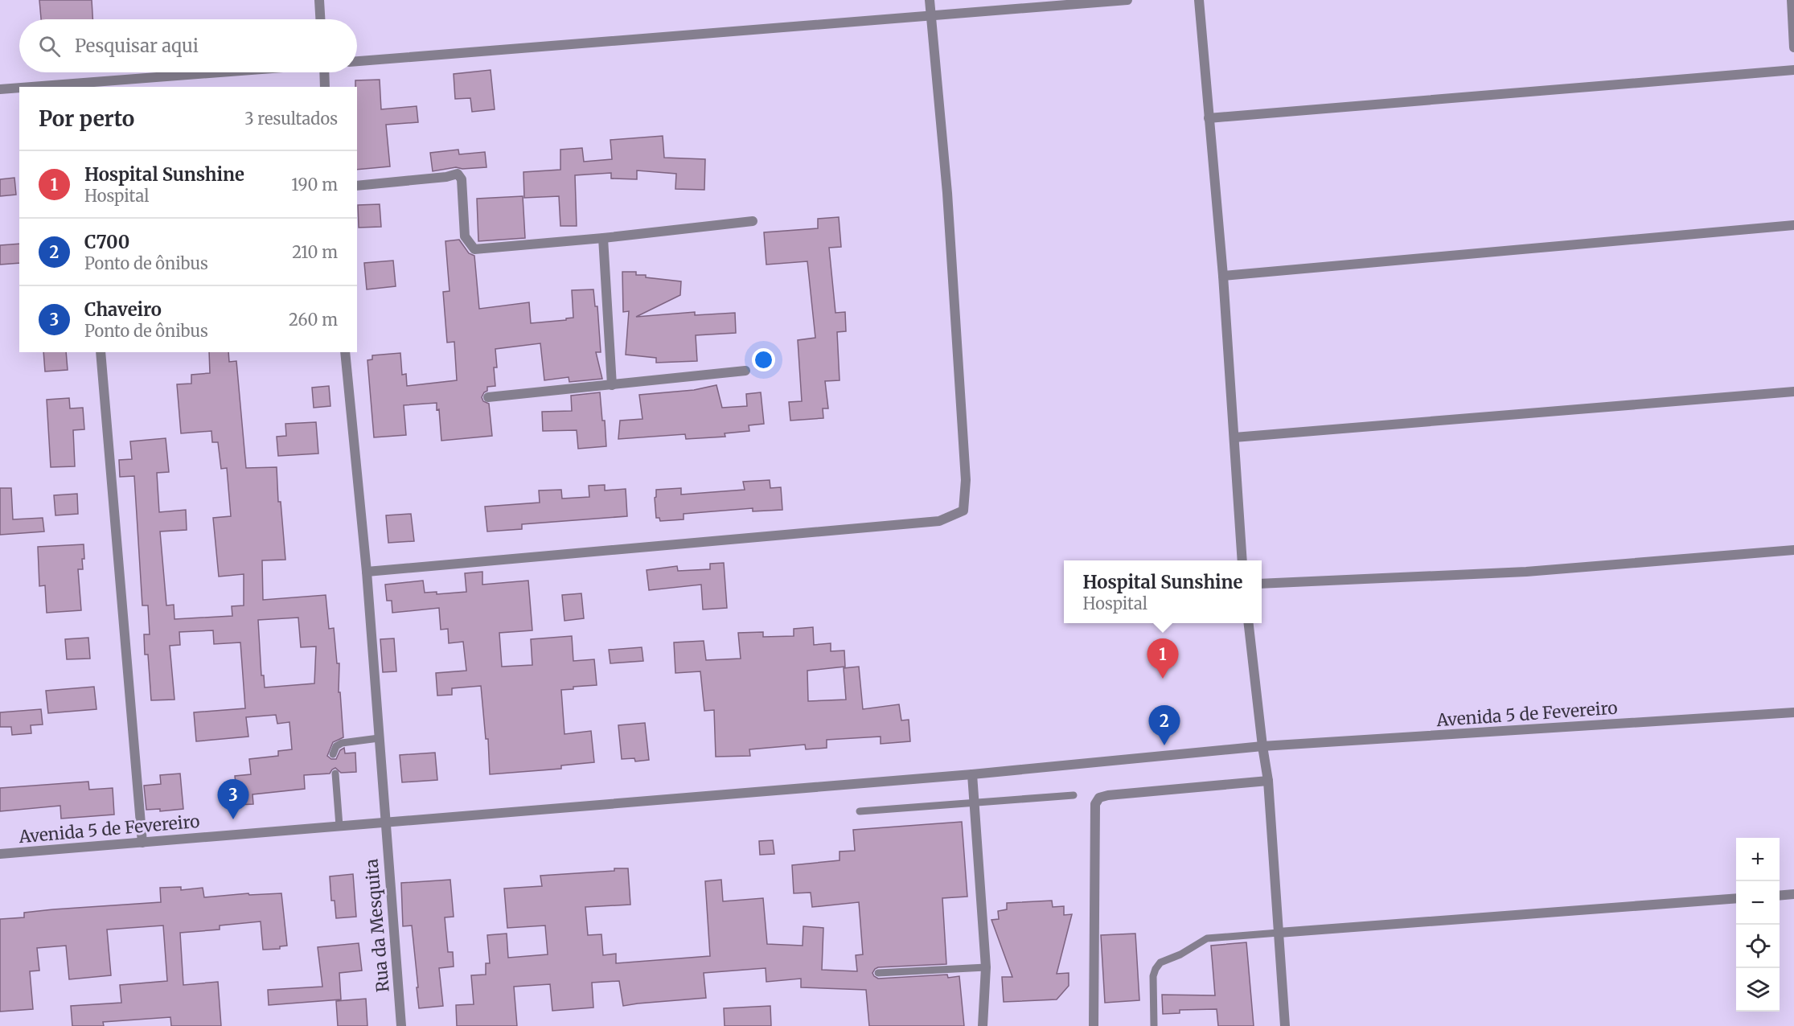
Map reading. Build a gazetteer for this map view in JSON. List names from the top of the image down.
{
  "streets": {
    "street": ["Avenida 5 de Fevereiro", "Rua da Mesquita"]
  },
  "crossings": [
    ["Avenida 5 de Fevereiro", "Rua da Mesquita"]
  ],
  "page": {
    "search": "Pesquisar aqui",
    "heading": ["Por perto", "3 resultados"],
    "list": [
      {
        "mark": "1",
        "name": "Hospital Sunshine",
        "note": "Hospital",
        "value": "190 m"
      },
      {
        "mark": "2",
        "name": "C700",
        "note": "Ponto de ônibus",
        "value": "210 m"
      },
      {
        "mark": "3",
        "name": "Chaveiro",
        "note": "Ponto de ônibus",
        "value": "260 m"
      }
    ],
    "popup": ["Hospital Sunshine", "Hospital"],
    "pins": ["1", "2", "3"],
    "map_buttons": ["+", "−"]
  }
}
